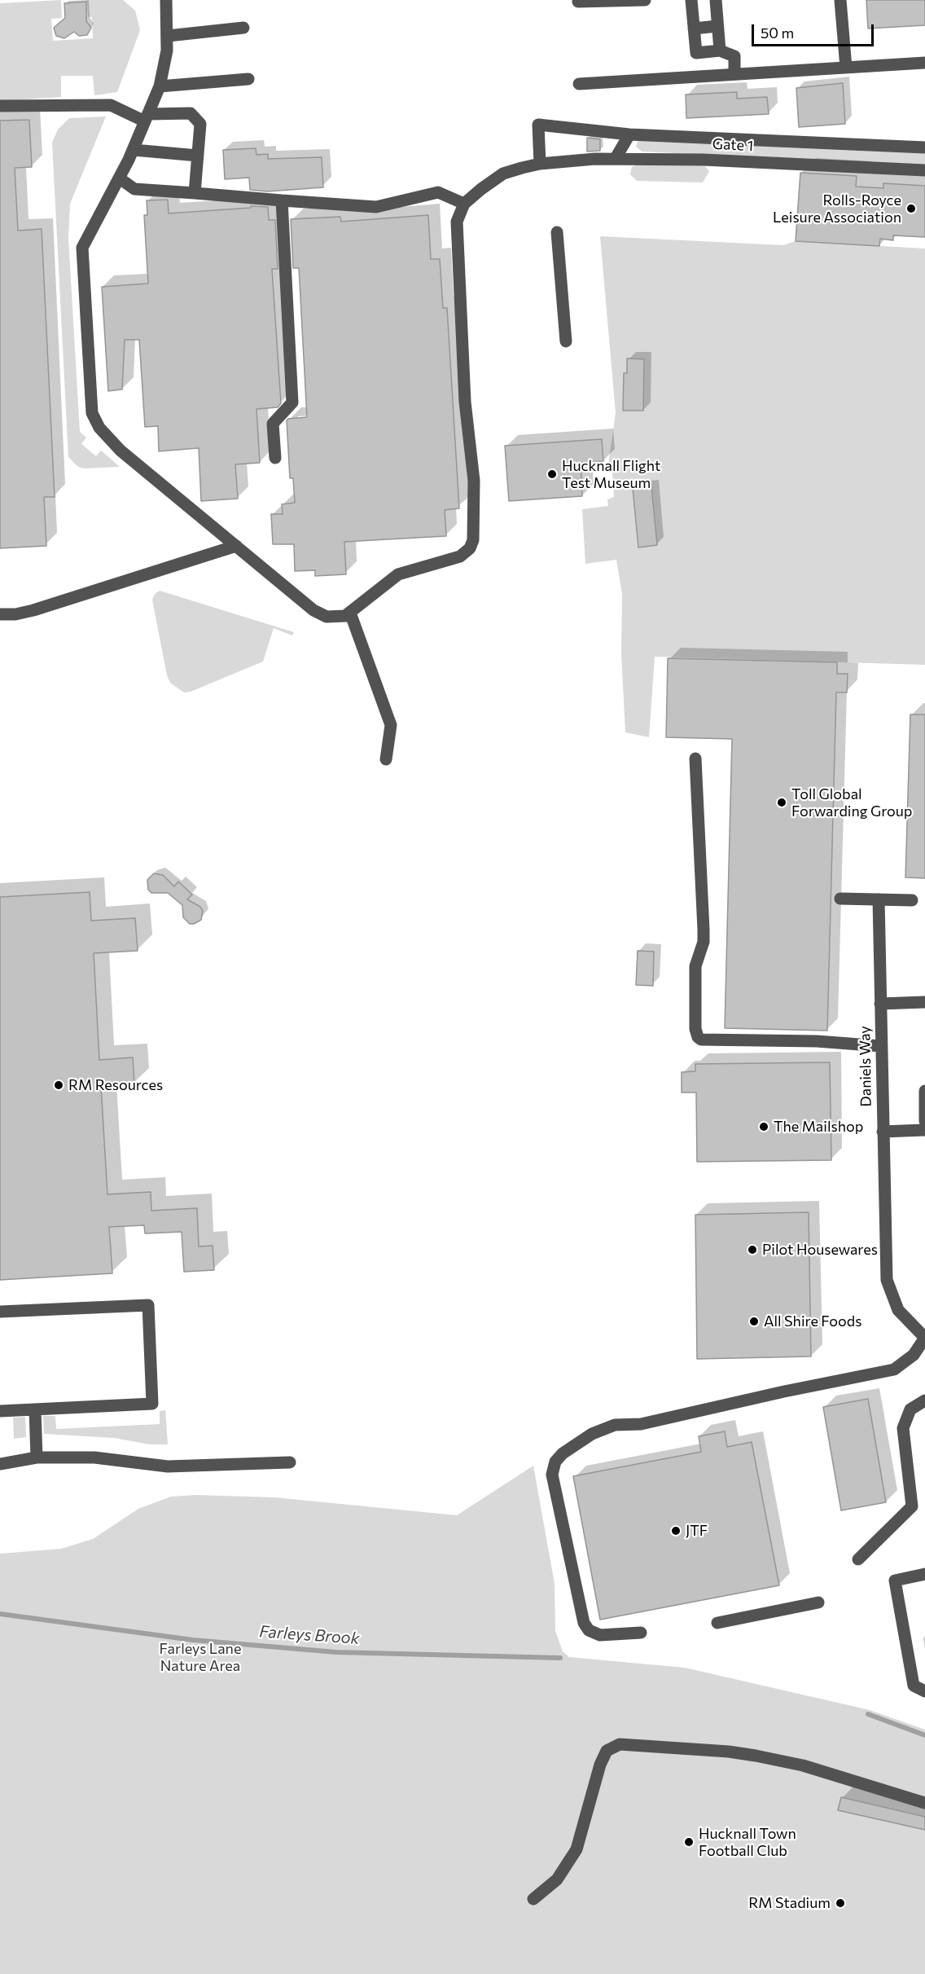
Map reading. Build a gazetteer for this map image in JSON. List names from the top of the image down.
{
  "streets": {
    "street": ["Gate 1", "Daniels Way"]
  },
  "water": ["Farleys Brook"],
  "parks": ["Farleys Lane Nature Area"],
  "places": [
    "Rolls-Royce Leisure Association",
    "Hucknall Flight Test Museum",
    "Toll Global Forwarding Group",
    "RM Resources",
    "The Mailshop",
    "Pilot Housewares",
    "All Shire Foods",
    "JTF",
    "Hucknall Town Football Club",
    "RM Stadium"
  ],
  "scale_bar": "50 m"
}
